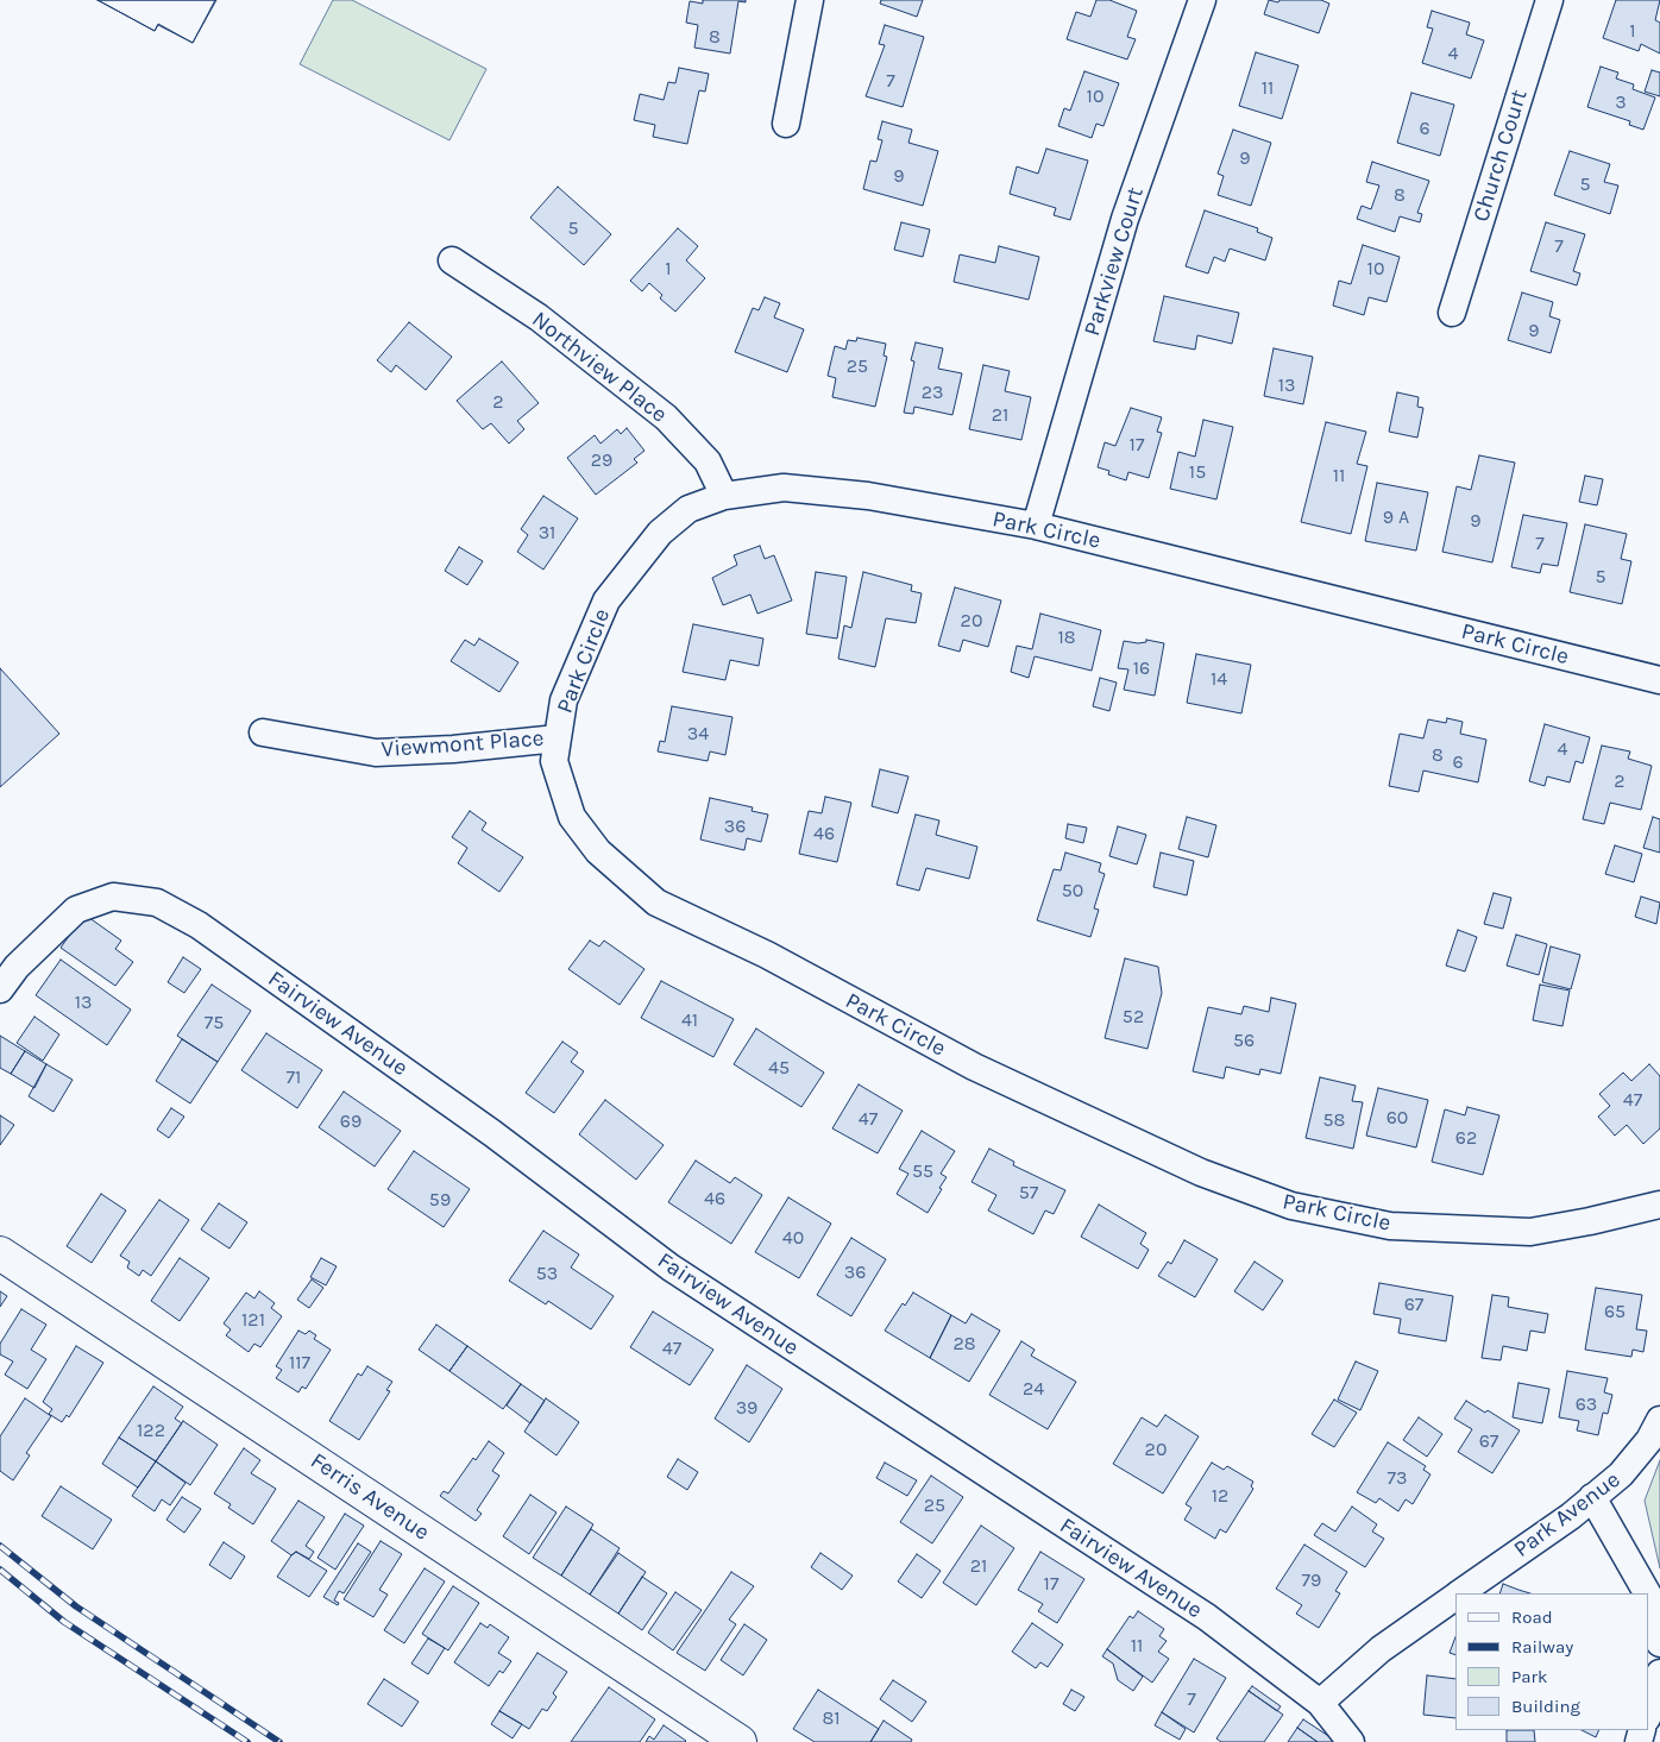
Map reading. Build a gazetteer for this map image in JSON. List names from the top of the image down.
{
  "streets": {
    "street": [
      "Church Court",
      "Parkview Court",
      "Northview Place",
      "Park Circle",
      "Viewmont Place",
      "Fairview Avenue",
      "Ferris Avenue",
      "Park Avenue"
    ]
  },
  "crossings": [
    ["Parkview Court", "Park Circle"],
    ["Northview Place", "Park Circle"],
    ["Park Circle", "Viewmont Place"],
    ["Fairview Avenue", "Park Avenue"]
  ],
  "house_numbers": [
    "1",
    "8",
    "4",
    "7",
    "11",
    "10",
    "3",
    "6",
    "9",
    "9",
    "5",
    "8",
    "5",
    "7",
    "1",
    "10",
    "9",
    "25",
    "13",
    "23",
    "2",
    "21",
    "17",
    "29",
    "15",
    "11",
    "9 A",
    "9",
    "31",
    "7",
    "5",
    "20",
    "18",
    "16",
    "14",
    "34",
    "4",
    "8",
    "6",
    "2",
    "36",
    "46",
    "50",
    "13",
    "52",
    "41",
    "75",
    "56",
    "45",
    "71",
    "47",
    "60",
    "47",
    "58",
    "69",
    "62",
    "55",
    "57",
    "46",
    "59",
    "40",
    "36",
    "53",
    "67",
    "65",
    "121",
    "28",
    "47",
    "117",
    "24",
    "63",
    "39",
    "122",
    "67",
    "20",
    "73",
    "12",
    "25",
    "21",
    "79",
    "17",
    "11",
    "7",
    "81"
  ],
  "legend": [
    "Road",
    "Railway",
    "Park",
    "Building"
  ]
}
